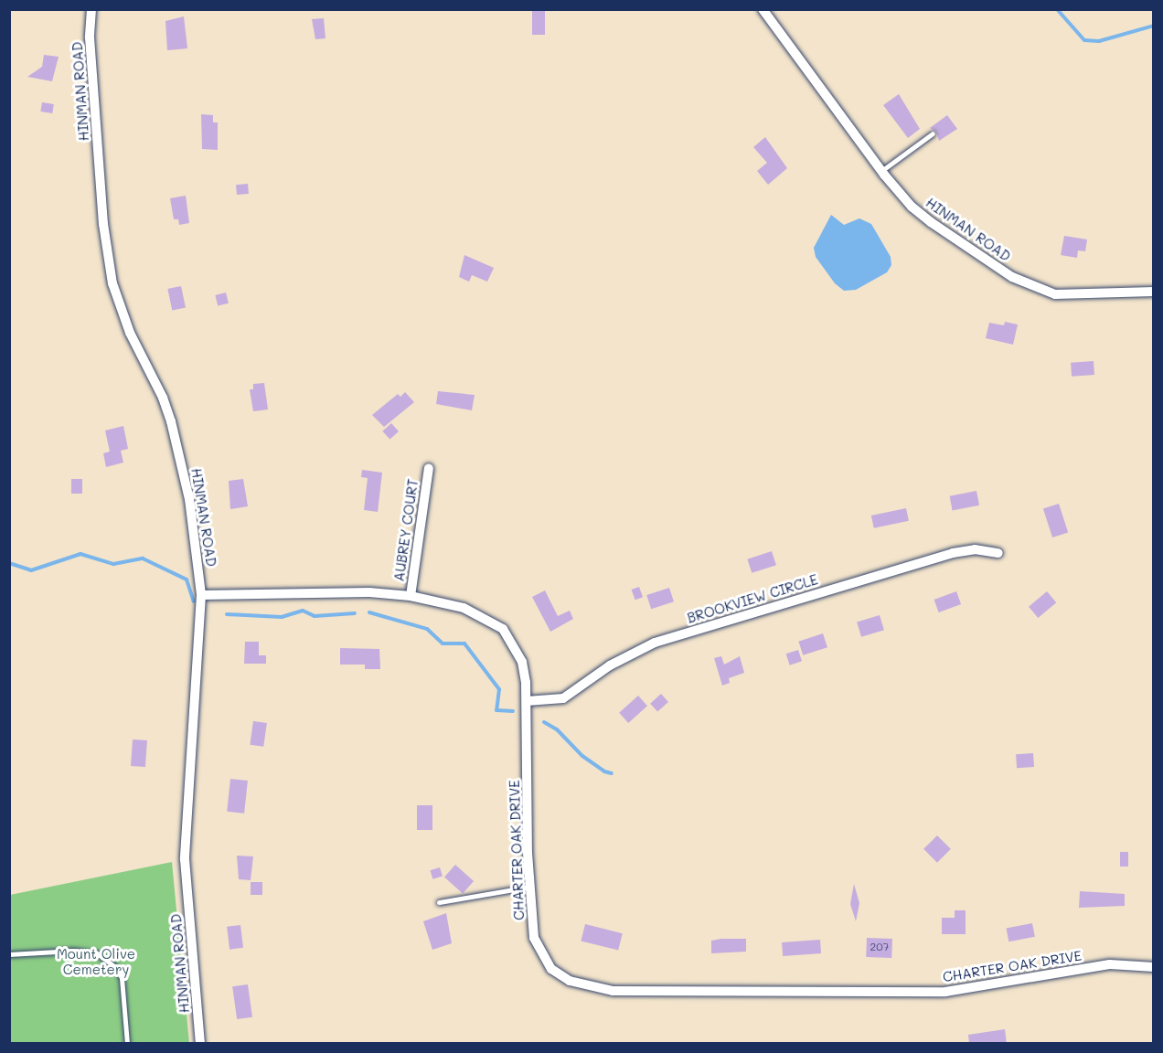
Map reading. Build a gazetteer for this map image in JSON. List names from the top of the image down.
{
  "streets": {
    "street": [
      "HINMAN ROAD",
      "AUBREY COURT",
      "BROOKVIEW CIRCLE",
      "CHARTER OAK DRIVE"
    ]
  },
  "crossings": [
    ["HINMAN ROAD", "CHARTER OAK DRIVE"],
    ["AUBREY COURT", "CHARTER OAK DRIVE"],
    ["BROOKVIEW CIRCLE", "CHARTER OAK DRIVE"]
  ],
  "parks": ["Mount Olive Cemetery"],
  "house_numbers": ["207"]
}
